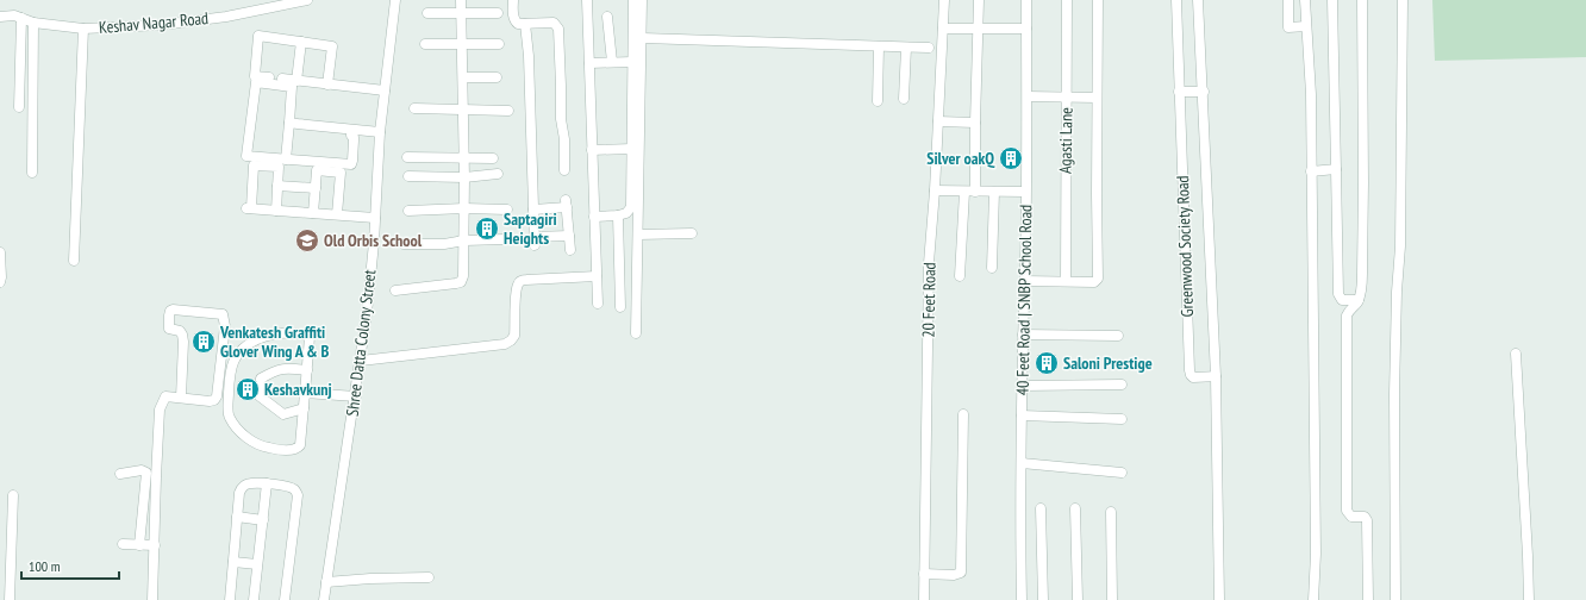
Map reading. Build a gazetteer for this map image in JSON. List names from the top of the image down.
{
  "streets": {
    "street": [
      "Keshav Nagar Road",
      "Agasti Lane",
      "Greenwood Society Road",
      "20 Feet Road",
      "40 Feet Road | SNBP School Road",
      "Shree Datta Colony Street"
    ]
  },
  "places": {
    "building": [
      "Silver oakQ",
      "Saptagiri Heights",
      "Venkatesh Graffiti Glover Wing A & B",
      "Saloni Prestige",
      "Keshavkunj"
    ],
    "school or university": ["Old Orbis School"]
  },
  "scale_bar": "100 m"
}
